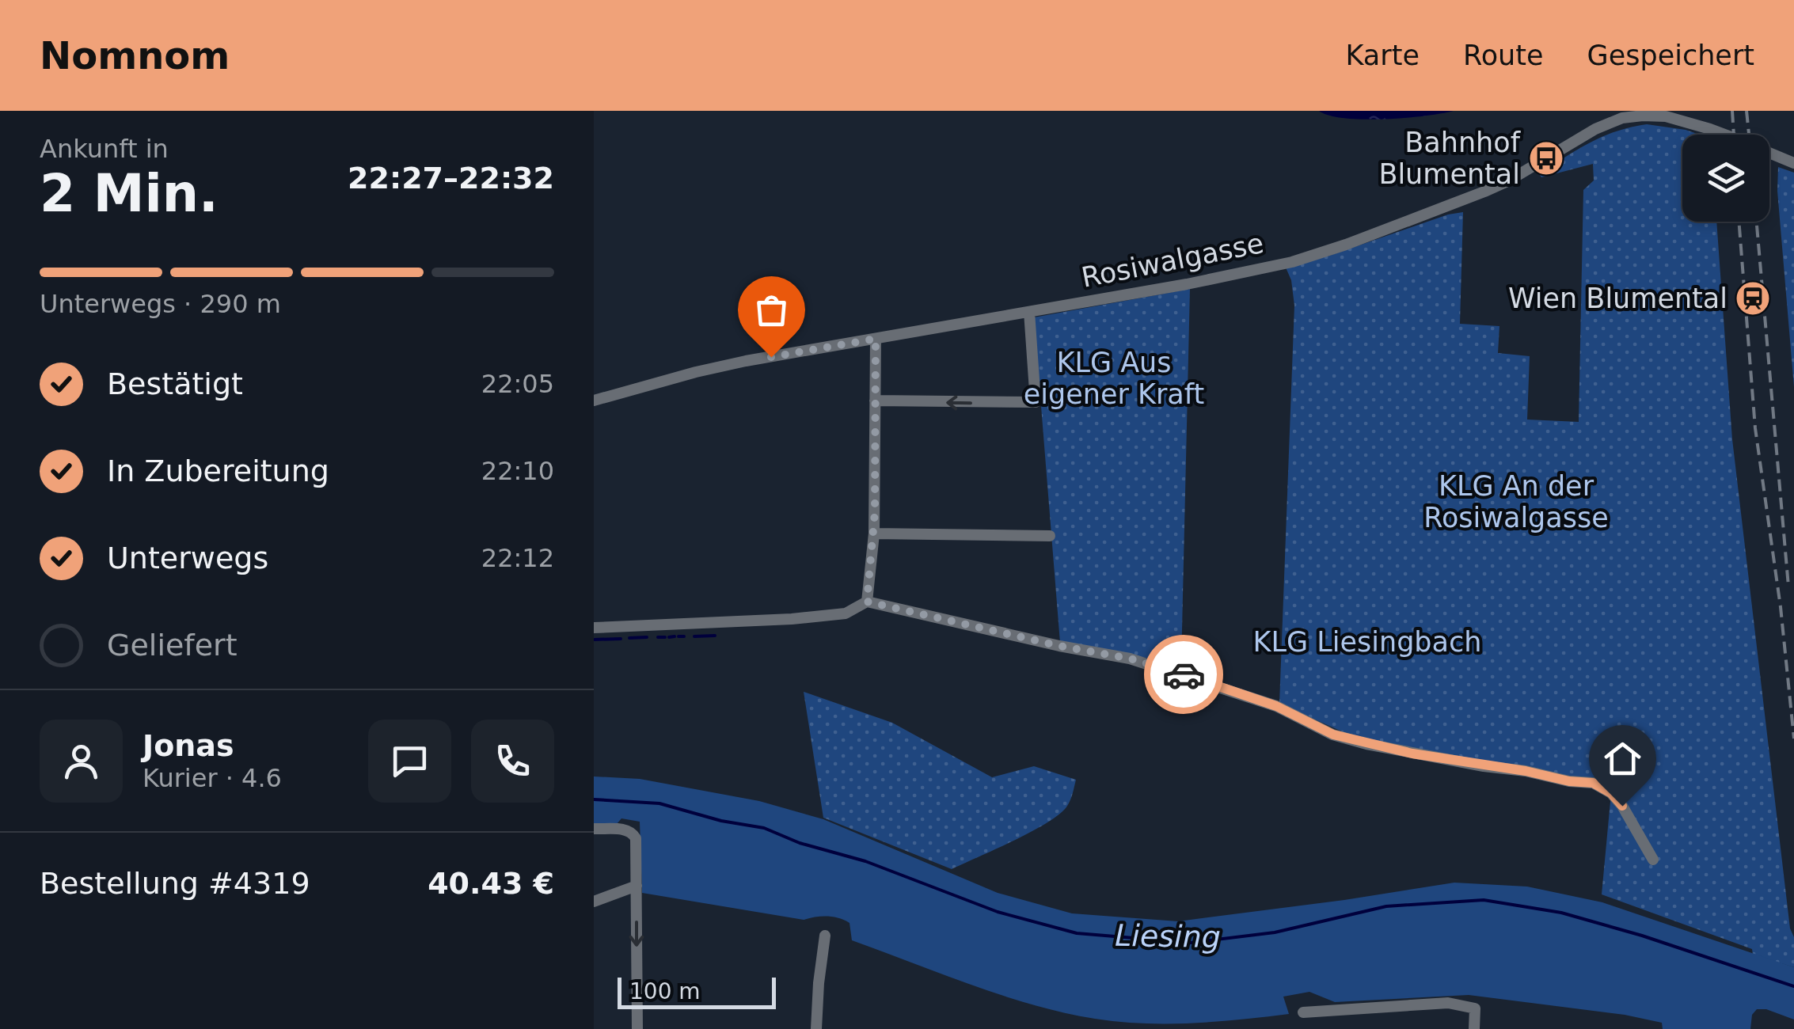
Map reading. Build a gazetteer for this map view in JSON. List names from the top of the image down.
{
  "streets": {
    "street": ["Rosiwalgasse"]
  },
  "water": ["Liesing"],
  "parks": ["KLG Aus eigener Kraft", "KLG An der Rosiwalgasse", "KLG Liesingbach"],
  "places": {
    "bus stop": ["Bahnhof Blumental"],
    "station": ["Wien Blumental"]
  },
  "scale_bar": "100 m",
  "page": {
    "header": "Nomnom",
    "nav": ["Karte", "Route", "Gespeichert"],
    "heading": ["2 Min.", "Ankunft in", "22:27–22:32"],
    "panel": [
      "Jonas",
      "Kurier · 4.6",
      "Bestellung #4319",
      "40.43 €"
    ],
    "bar": "Unterwegs · 290 m",
    "list": [
      ["Bestätigt", "22:05"],
      ["In Zubereitung", "22:10"],
      ["Unterwegs", "22:12"],
      "Geliefert"
    ],
    "scale": "100 m"
  }
}
